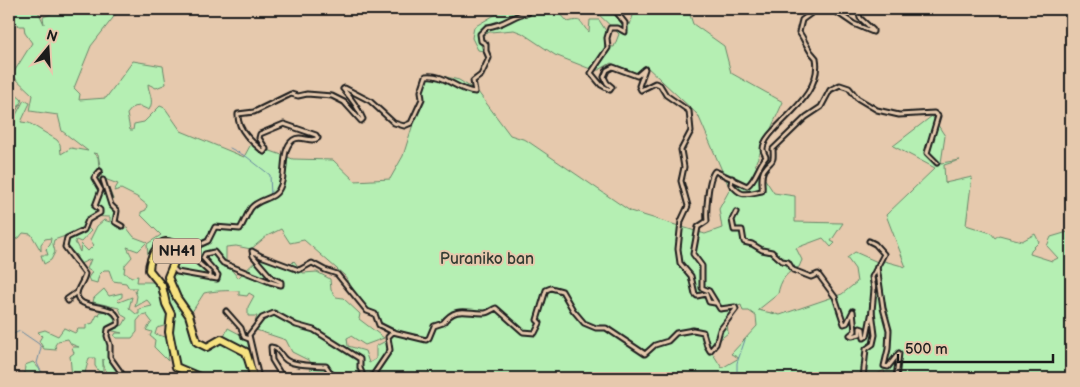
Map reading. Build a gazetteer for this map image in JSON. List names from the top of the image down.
{
  "streets": {
    "highway": ["NH41"]
  },
  "parks": ["Puraniko ban"],
  "scale_bar": "500 m",
  "north": "top"
}
